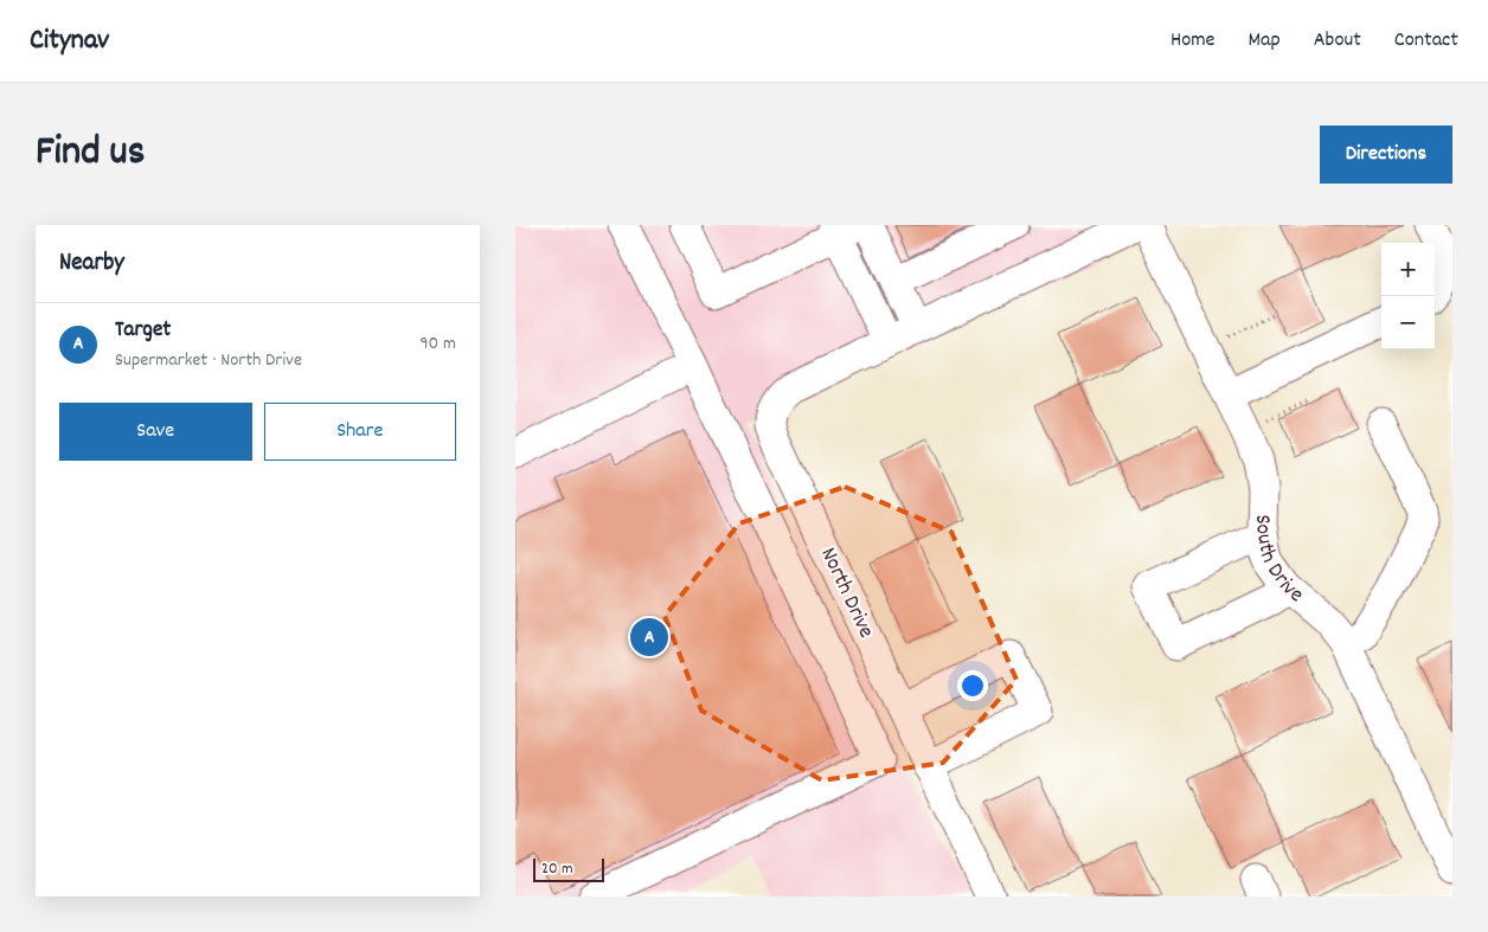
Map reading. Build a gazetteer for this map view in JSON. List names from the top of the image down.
{
  "streets": {
    "street": ["South Drive", "North Drive"]
  },
  "scale_bar": "20 m",
  "page": {
    "header": "Citynav",
    "nav": [
      "Home",
      "Map",
      "About",
      "Contact"
    ],
    "title": "Find us",
    "buttons": [
      "Directions",
      ["Save", "Share"]
    ],
    "heading": "Nearby",
    "map_buttons": ["+", "−"],
    "list": [
      {
        "mark": "A",
        "name": "Target",
        "note": "Supermarket · North Drive",
        "value": "90 m"
      }
    ],
    "pins": "A",
    "scale": "20 m"
  }
}
